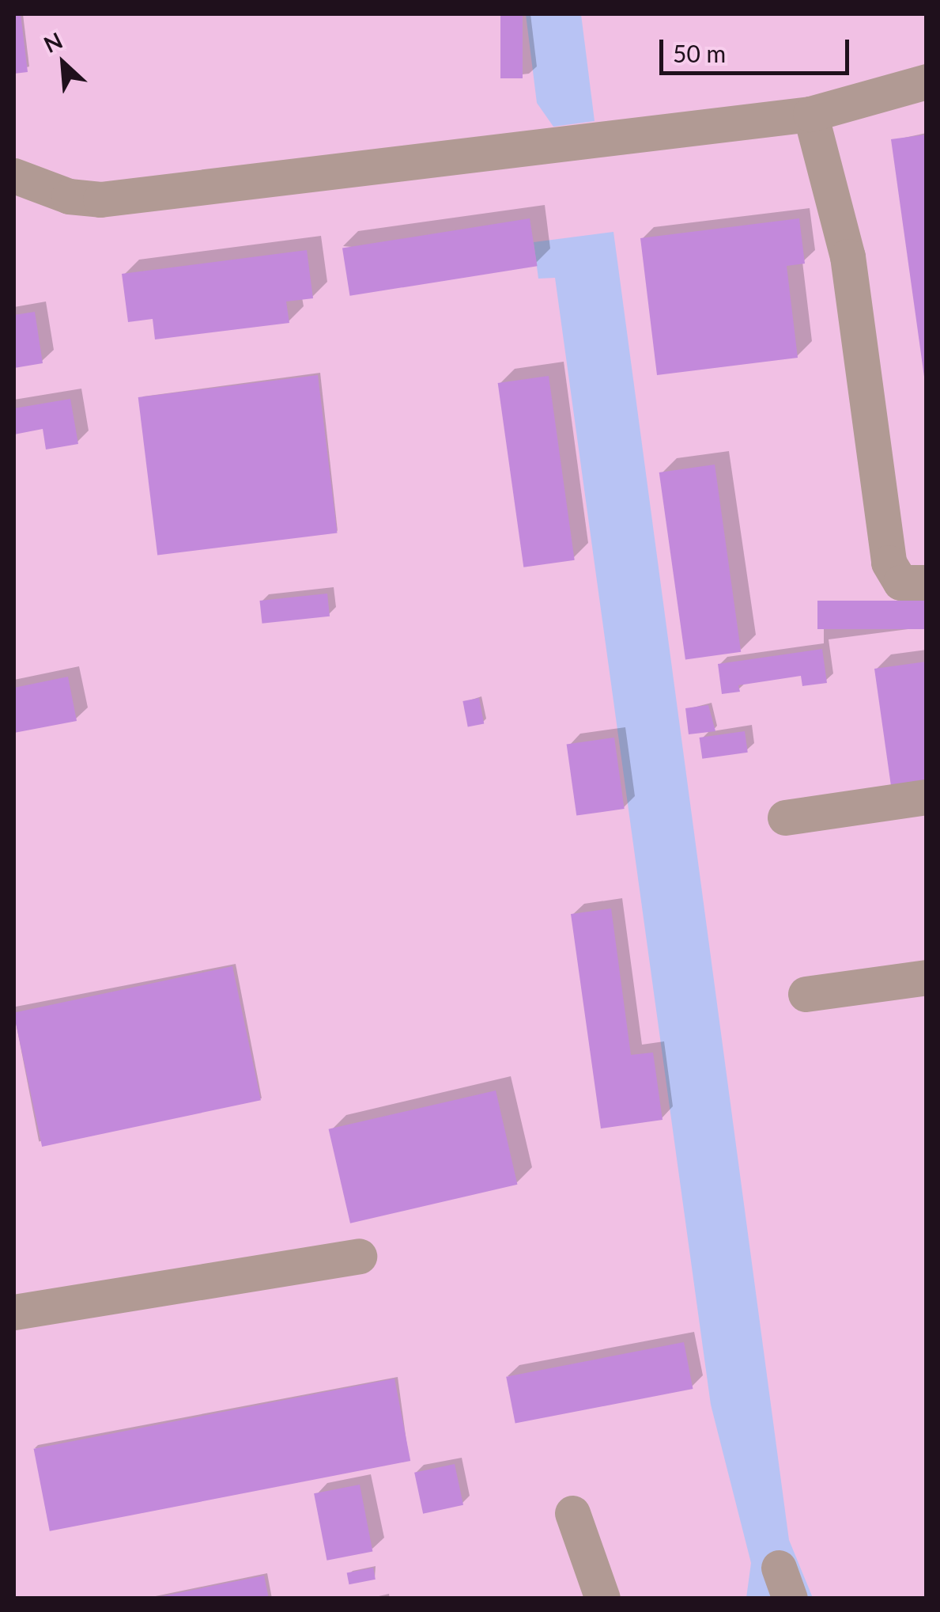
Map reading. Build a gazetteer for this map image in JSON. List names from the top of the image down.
{
  "scale_bar": "50 m",
  "north": "top left"
}
